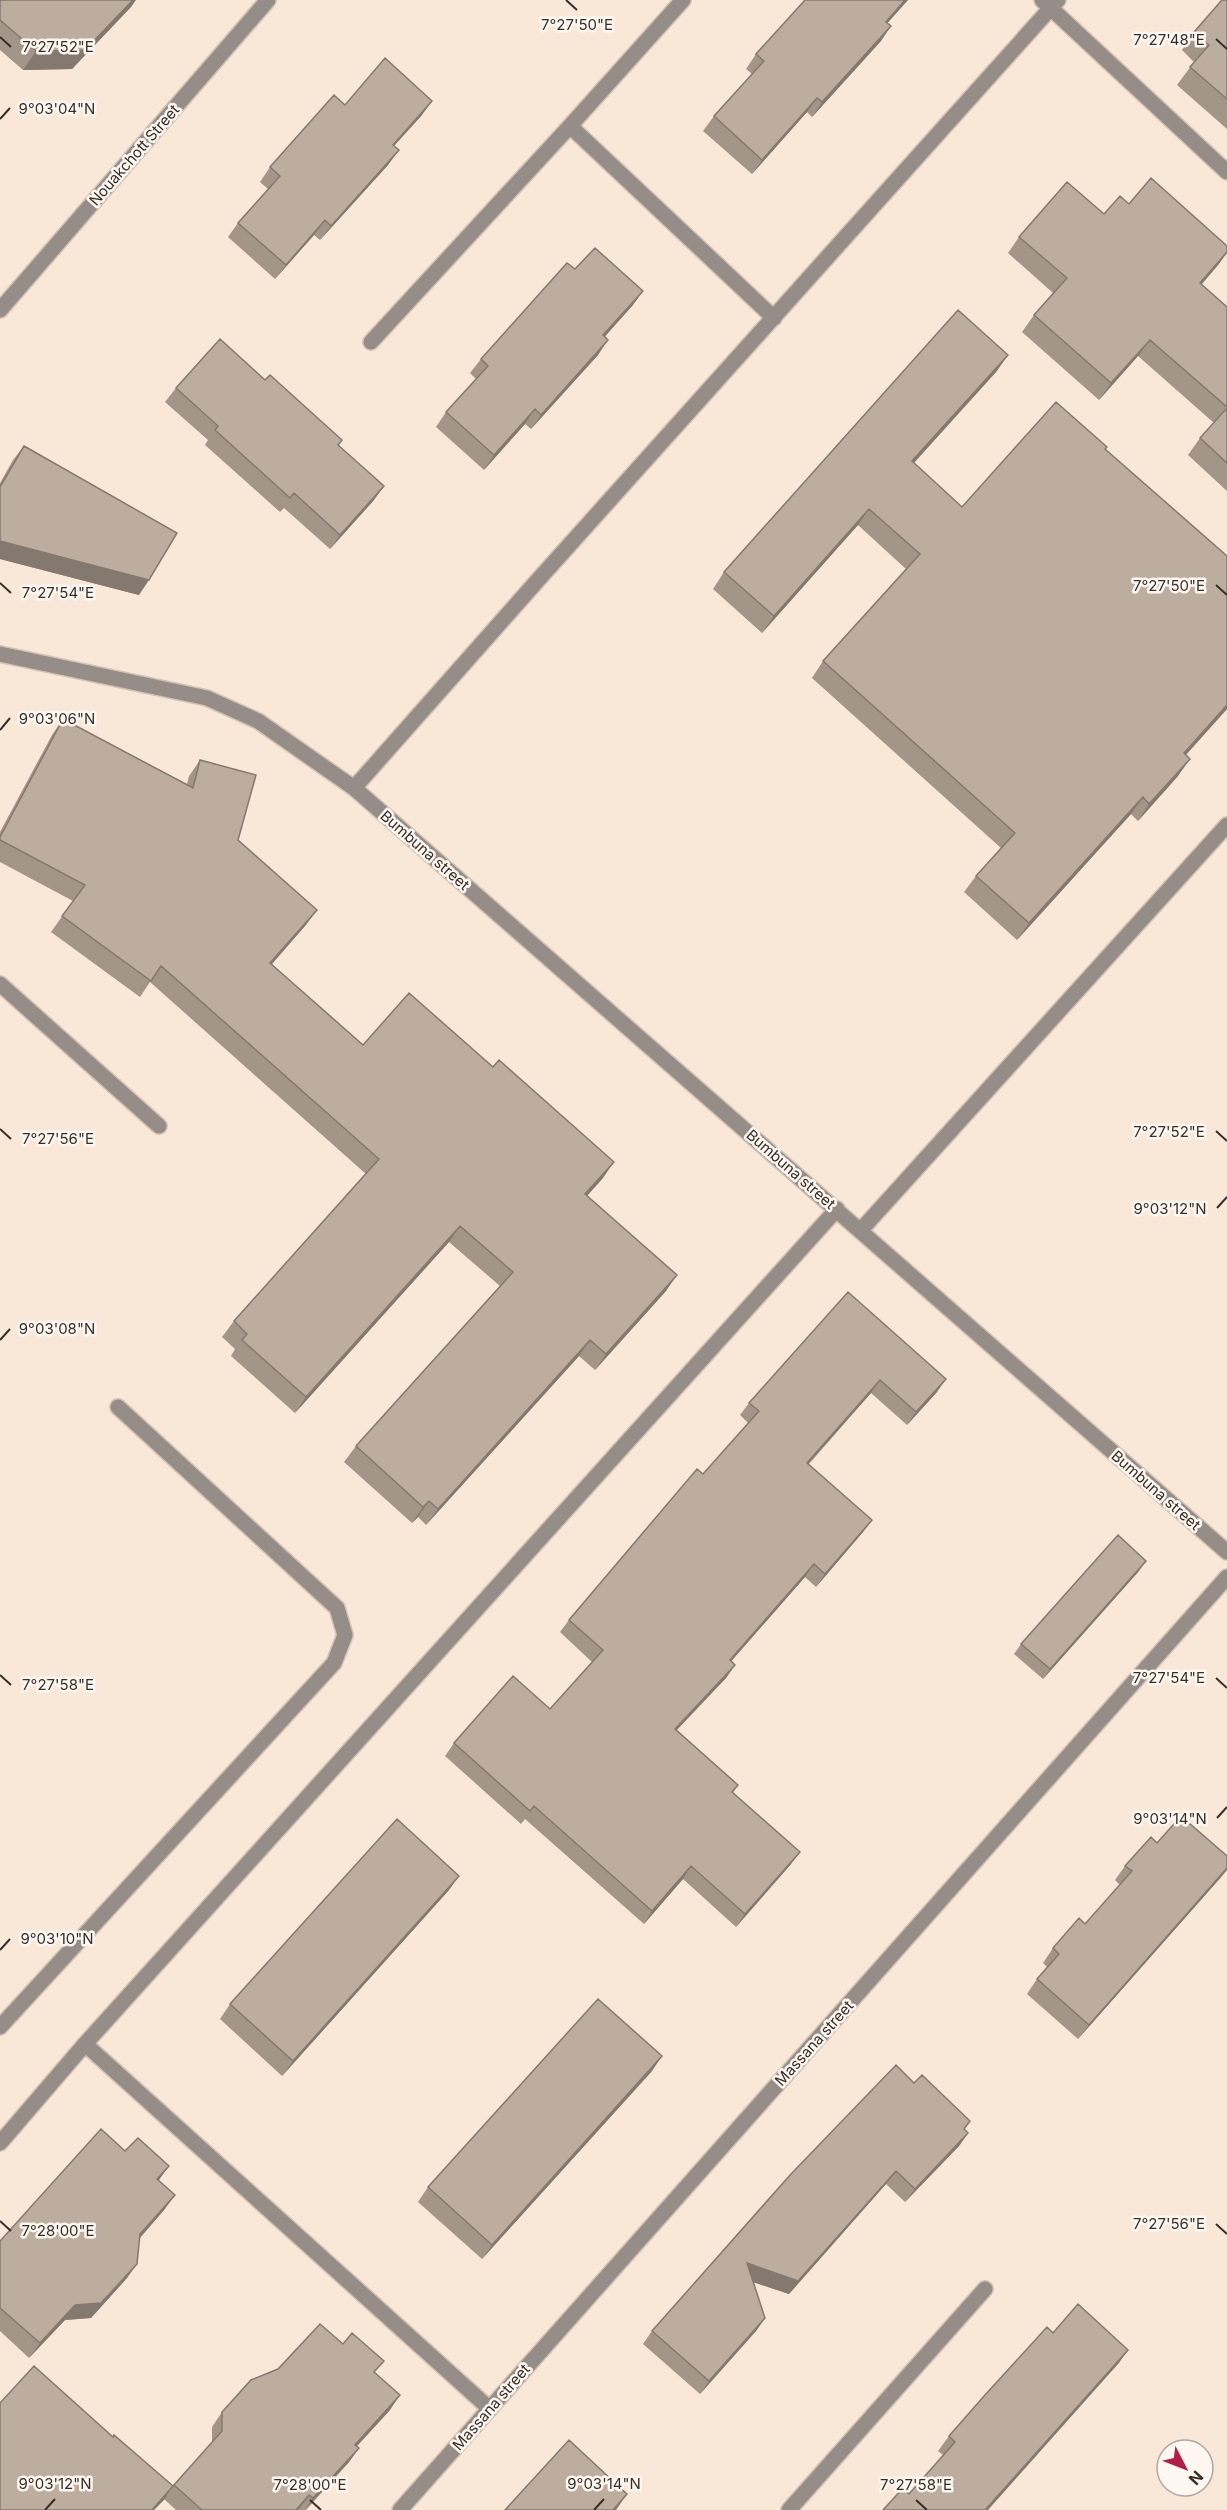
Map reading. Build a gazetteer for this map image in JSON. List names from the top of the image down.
{
  "streets": {
    "street": ["Nouakchott Street", "Bumbuna street", "Massana street"]
  },
  "north": "bottom right",
  "coordinates": [
    "7°27'50\"E",
    "7°27'48\"E",
    "7°27'52\"E",
    "9°03'04\"N",
    "7°27'54\"E",
    "9°03'06\"N",
    "7°27'56\"E",
    "9°03'12\"N",
    "9°03'08\"N",
    "7°27'58\"E",
    "9°03'14\"N",
    "9°03'10\"N",
    "7°28'00\"E"
  ]
}
